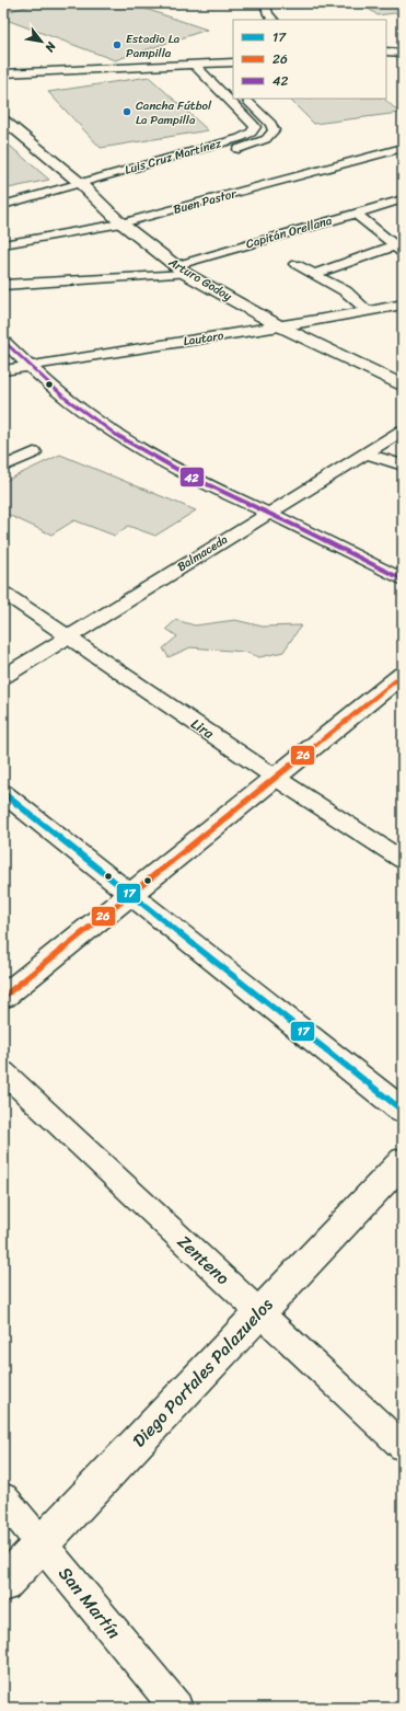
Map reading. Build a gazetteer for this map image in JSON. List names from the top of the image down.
{
  "streets": {
    "street": [
      "Luis Cruz Martínez",
      "Buen Pastor",
      "Capitán Orellana",
      "Arturo Godoy",
      "Lautaro",
      "Balmaceda",
      "Lira",
      "Zenteno",
      "Diego Portales Palazuelos",
      "San Martín"
    ]
  },
  "crossings": [
    ["Luis Cruz Martínez", "Arturo Godoy"],
    ["Buen Pastor", "Arturo Godoy"],
    ["Capitán Orellana", "Arturo Godoy"],
    ["Arturo Godoy", "Lautaro"],
    ["Balmaceda", "Lira"],
    ["Zenteno", "Diego Portales Palazuelos"],
    ["Diego Portales Palazuelos", "San Martín"]
  ],
  "places": ["Estadio La Pampilla", "Cancha Fútbol La Pampilla"],
  "lines": ["transit line 42", "transit line 26", "transit line 17"],
  "legend": ["17", "26", "42"],
  "north": "bottom right"
}
